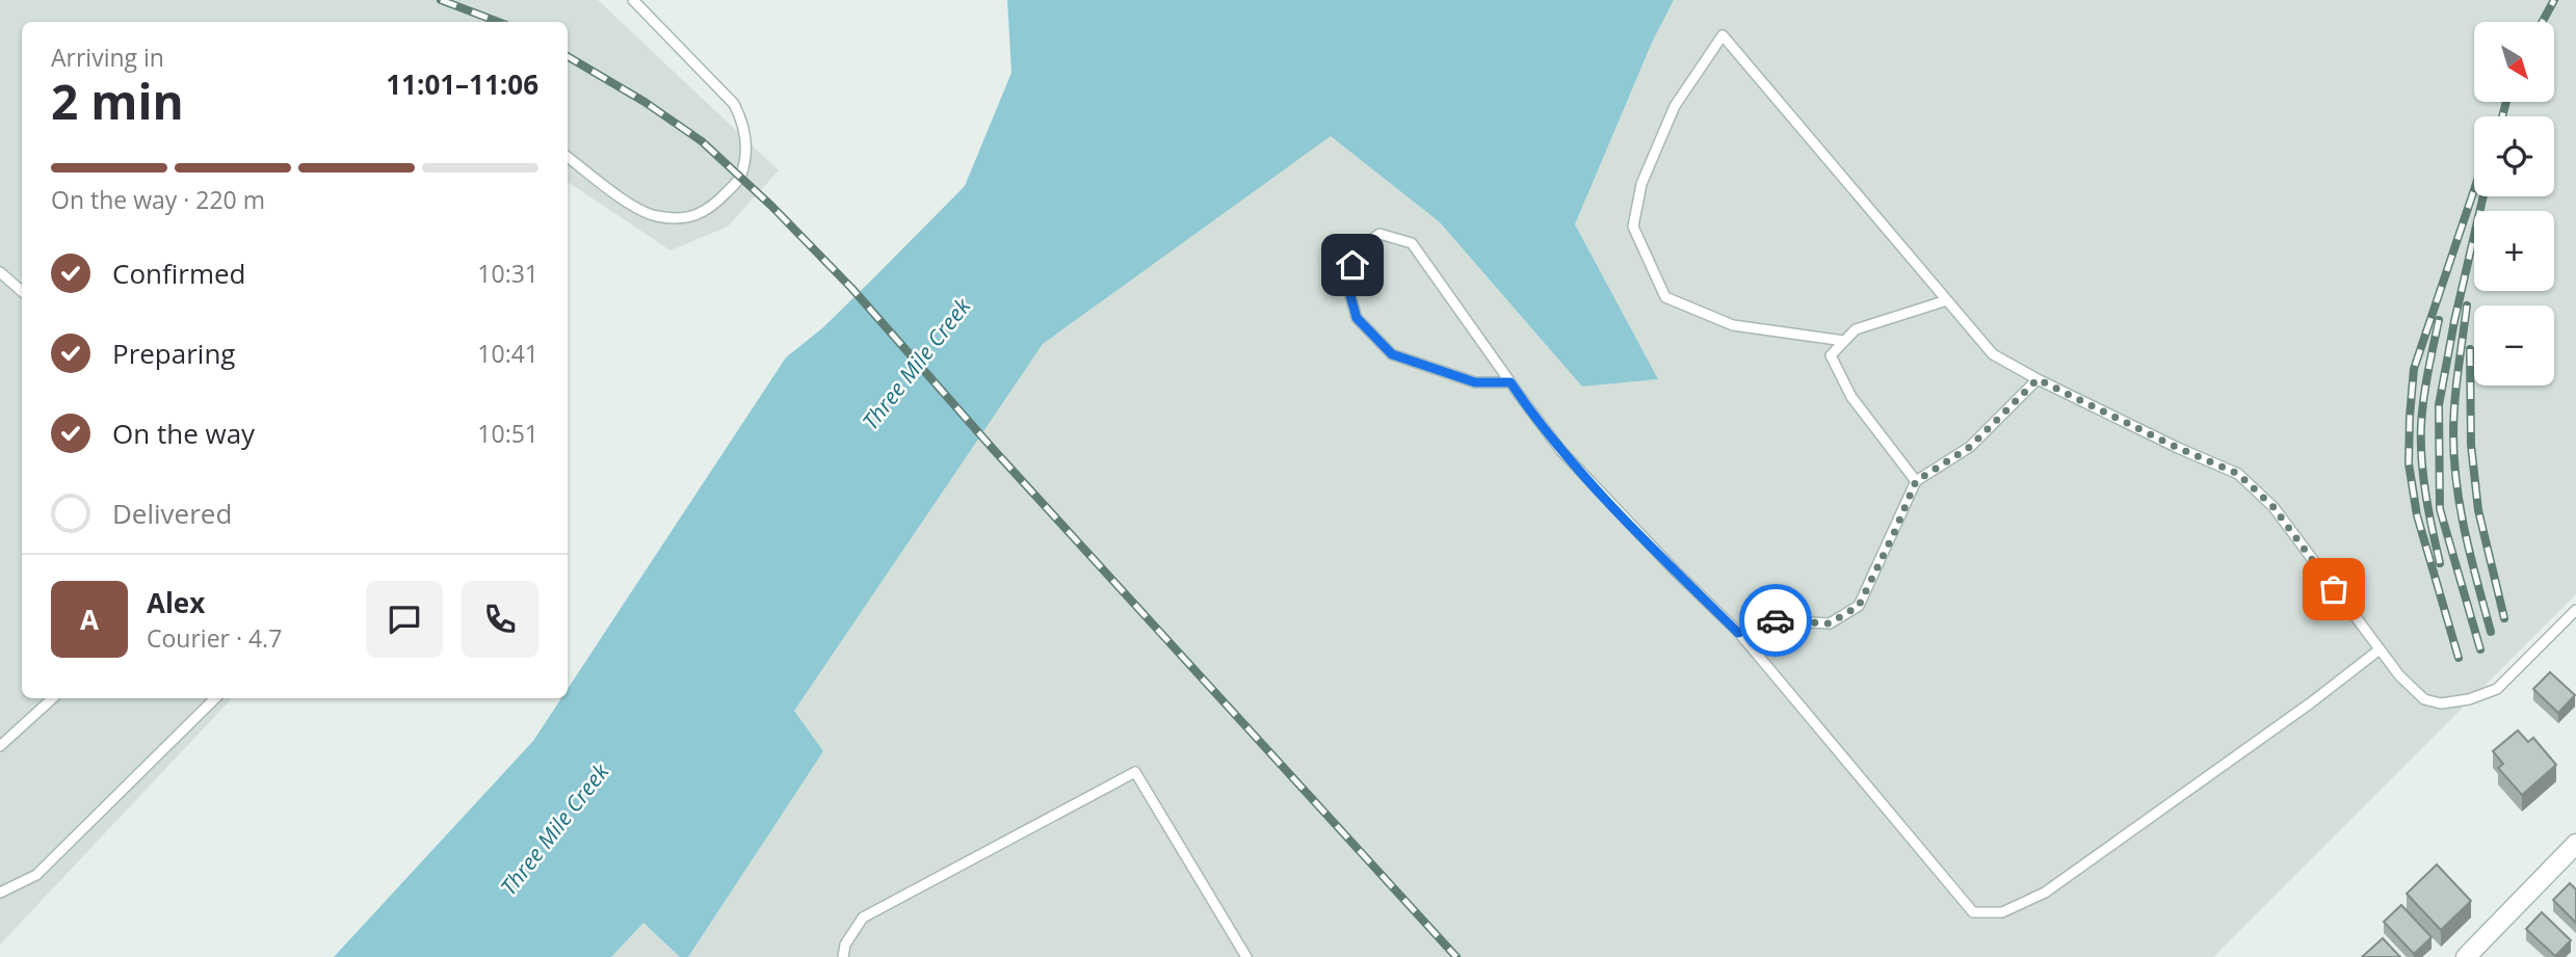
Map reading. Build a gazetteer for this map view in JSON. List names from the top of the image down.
{
  "water": ["Three Mile Creek"],
  "north": "bottom right",
  "page": {
    "map_buttons": ["+", "−"],
    "heading": ["2 min", "Arriving in", "11:01–11:06"],
    "panel": ["Alex", "Courier · 4.7"],
    "bar": "On the way · 220 m",
    "list": [
      ["Confirmed", "10:31"],
      ["Preparing", "10:41"],
      ["On the way", "10:51"],
      "Delivered"
    ],
    "round": "A"
  }
}
